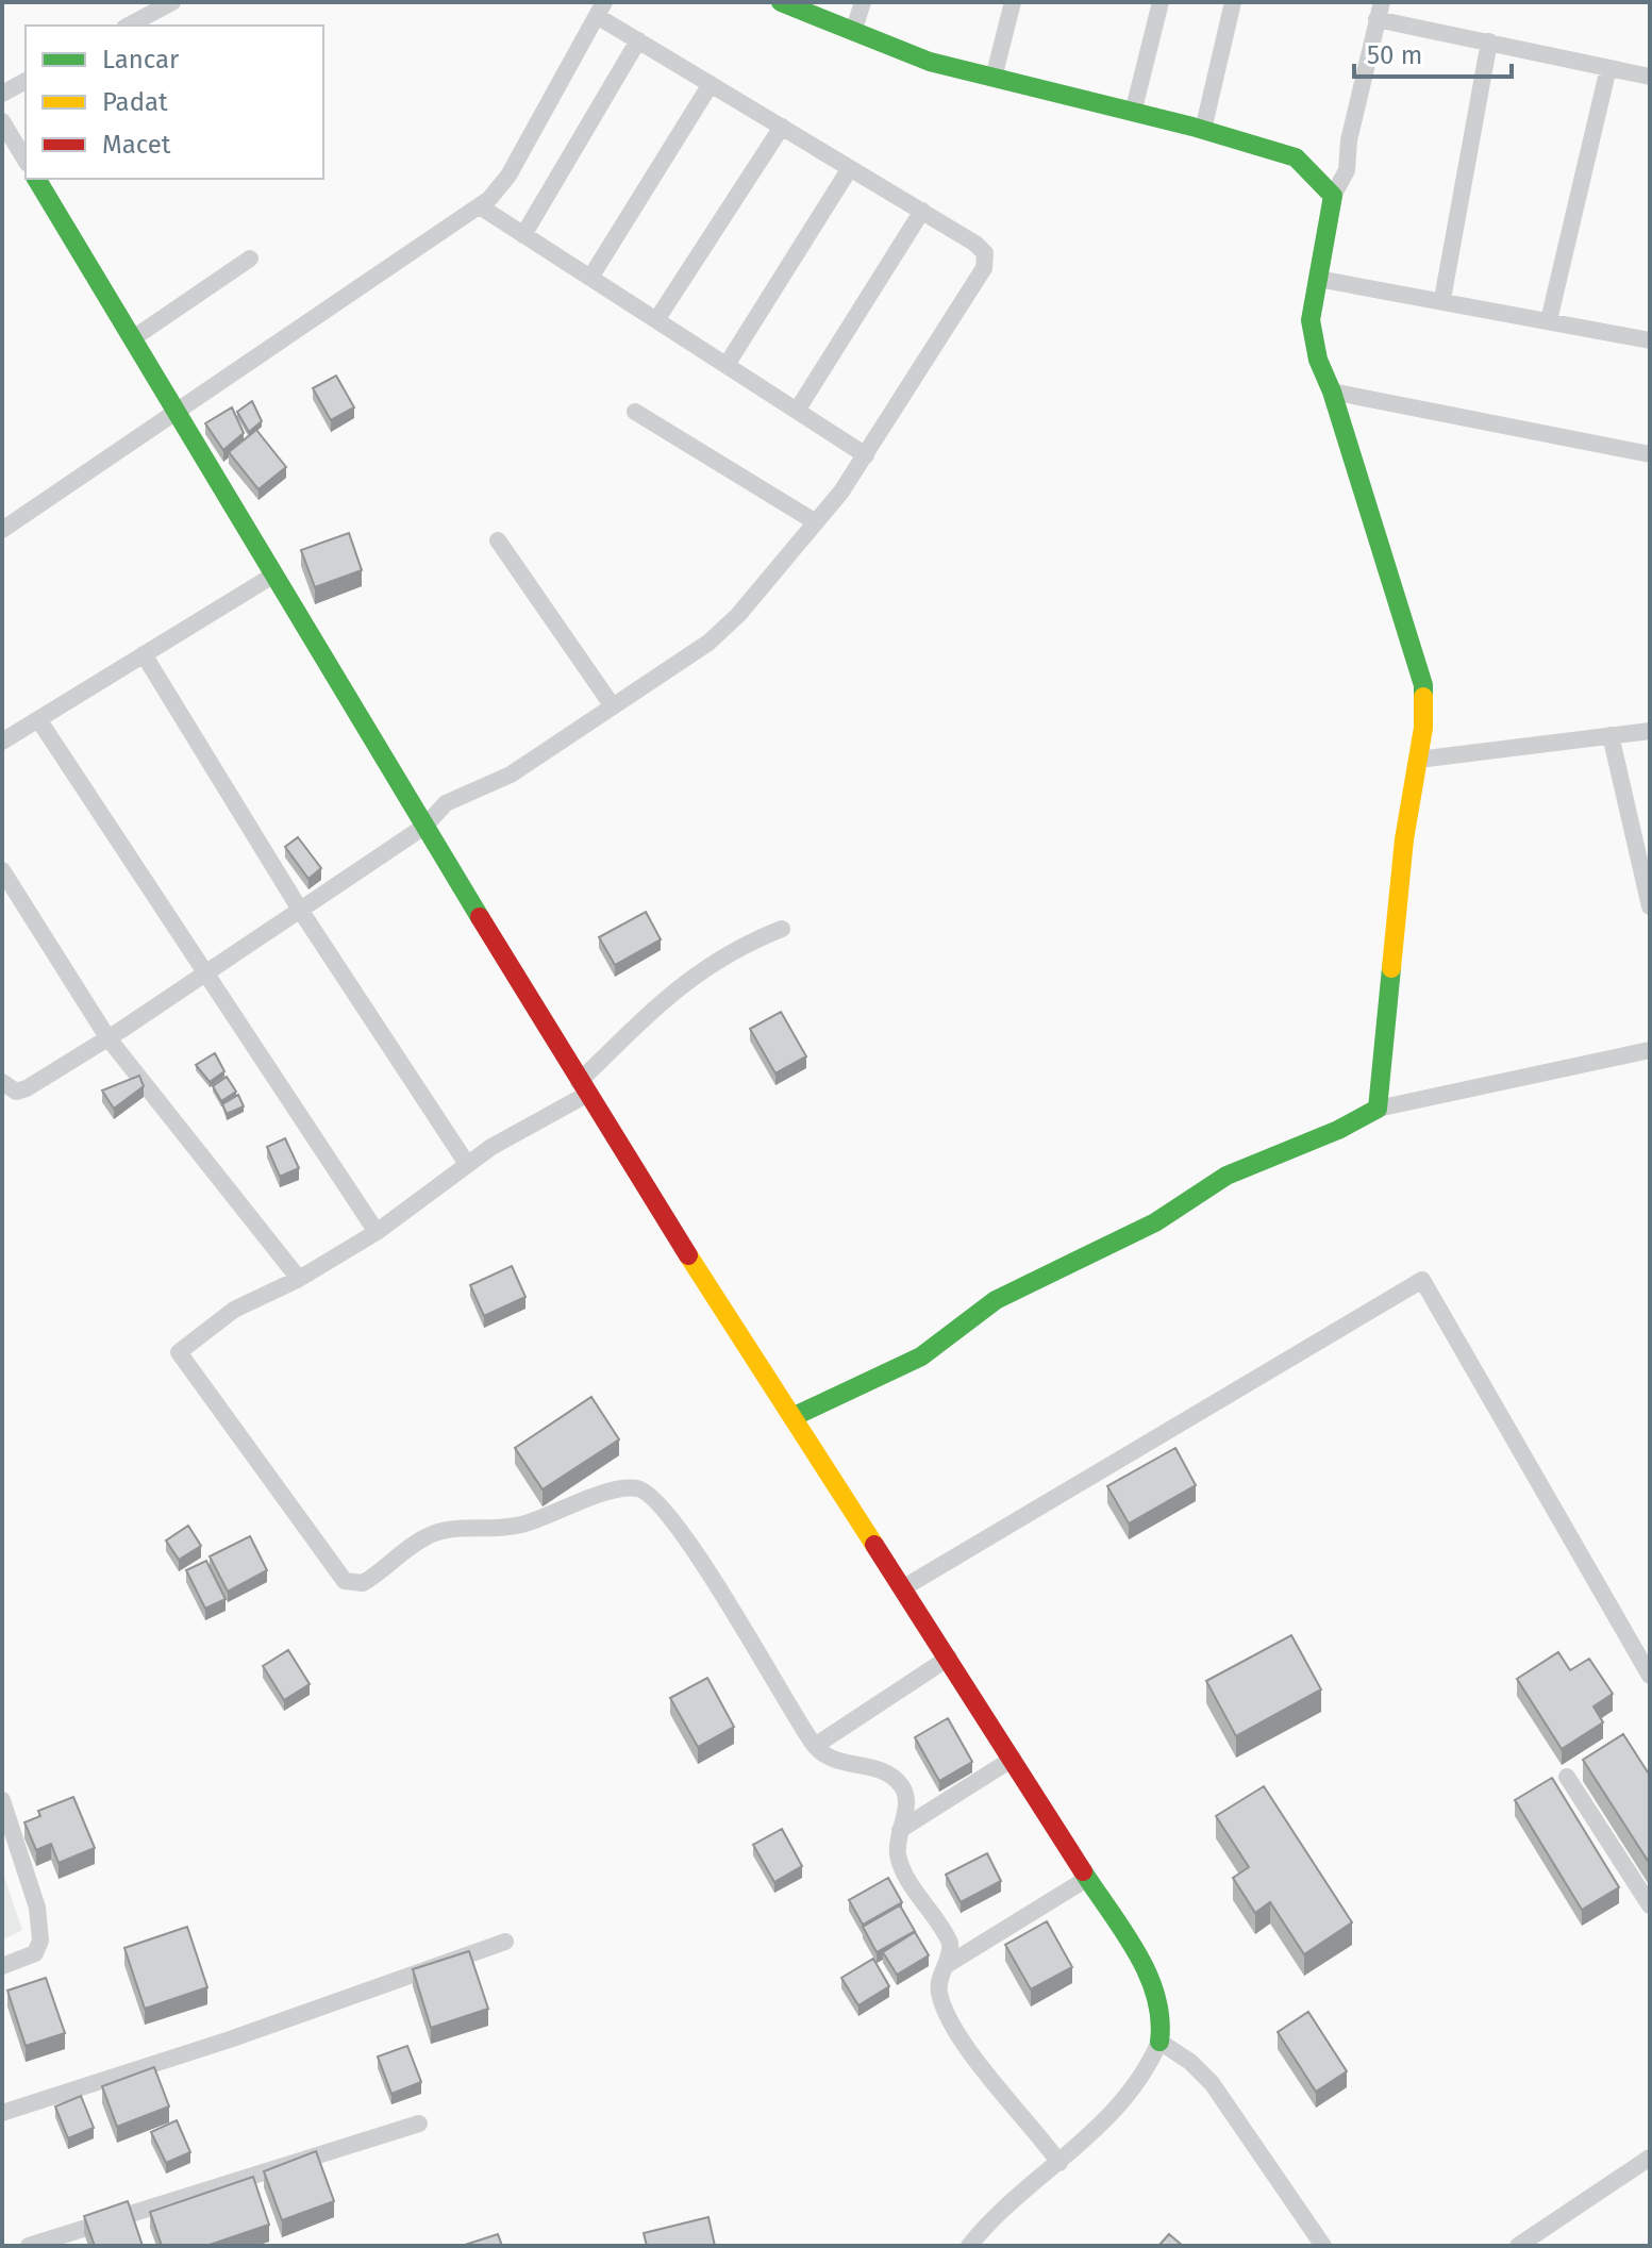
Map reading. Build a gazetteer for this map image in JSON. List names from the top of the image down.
{
  "legend": ["Lancar", "Padat", "Macet"],
  "scale_bar": "50 m"
}
